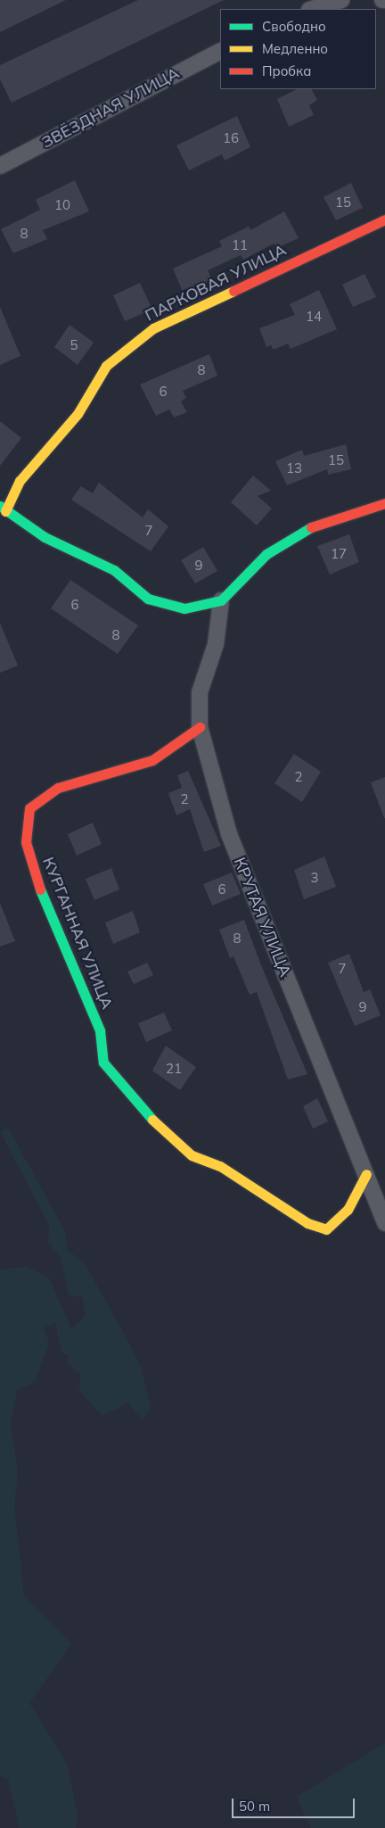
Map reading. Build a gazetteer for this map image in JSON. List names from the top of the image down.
{
  "streets": {
    "street": [
      "ЗВЁЗДНАЯ УЛИЦА",
      "ПАРКОВАЯ УЛИЦА",
      "КРУТАЯ УЛИЦА",
      "КУРГАННАЯ УЛИЦА"
    ]
  },
  "crossings": [
    ["КРУТАЯ УЛИЦА", "КУРГАННАЯ УЛИЦА"]
  ],
  "house_numbers": [
    "16",
    "15",
    "10",
    "8",
    "11",
    "14",
    "5",
    "8",
    "6",
    "15",
    "13",
    "7",
    "17",
    "9",
    "6",
    "8",
    "2",
    "2",
    "3",
    "6",
    "8",
    "7",
    "9",
    "21"
  ],
  "legend": ["Свободно", "Медленно", "Пробка"],
  "scale_bar": "50 m"
}
